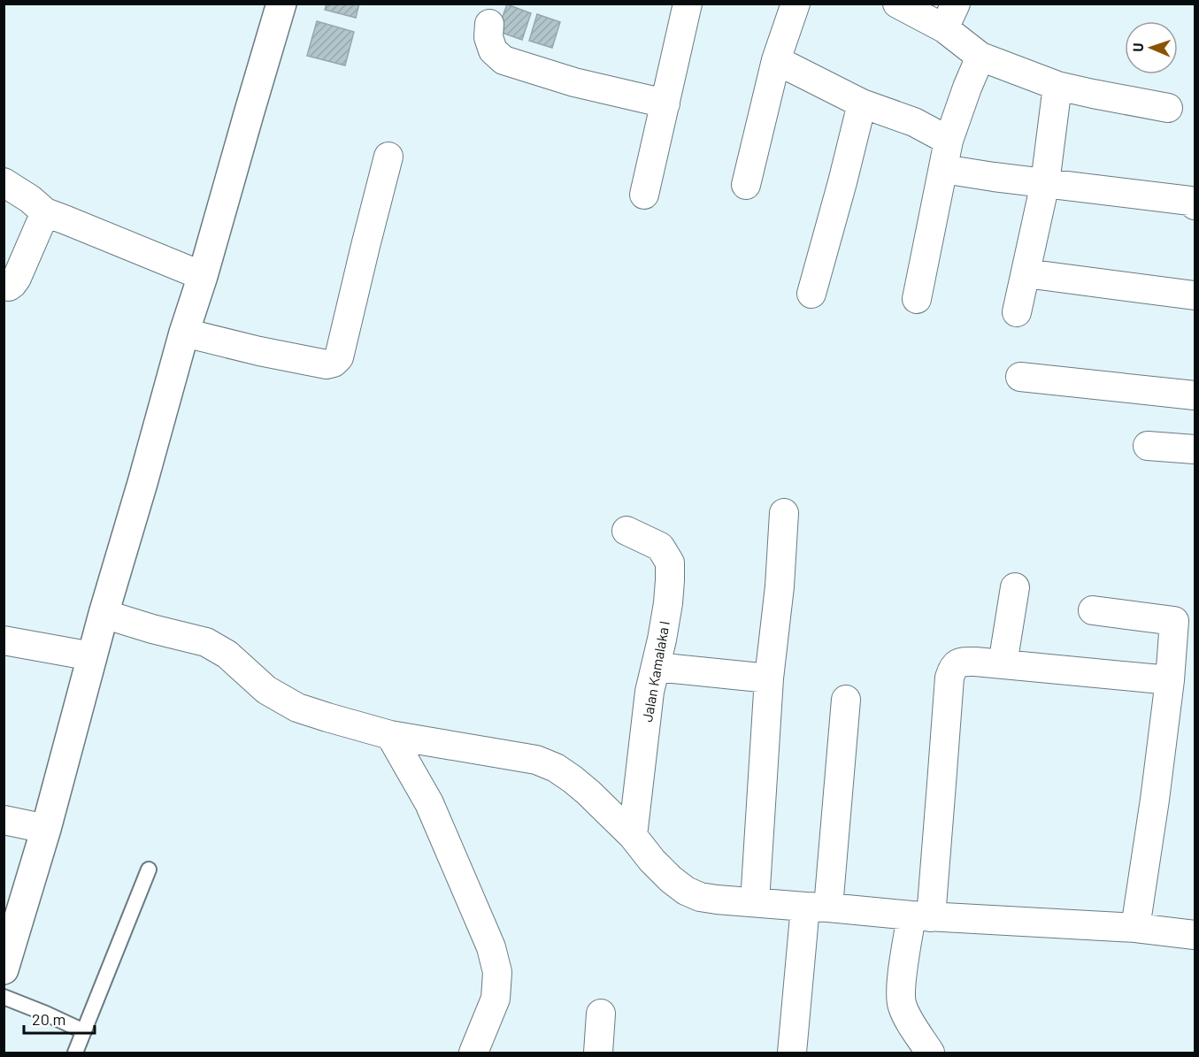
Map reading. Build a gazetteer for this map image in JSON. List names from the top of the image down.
{
  "streets": {
    "street": ["Jalan Kamalaka I"]
  },
  "scale_bar": "20 m",
  "north": "left"
}
